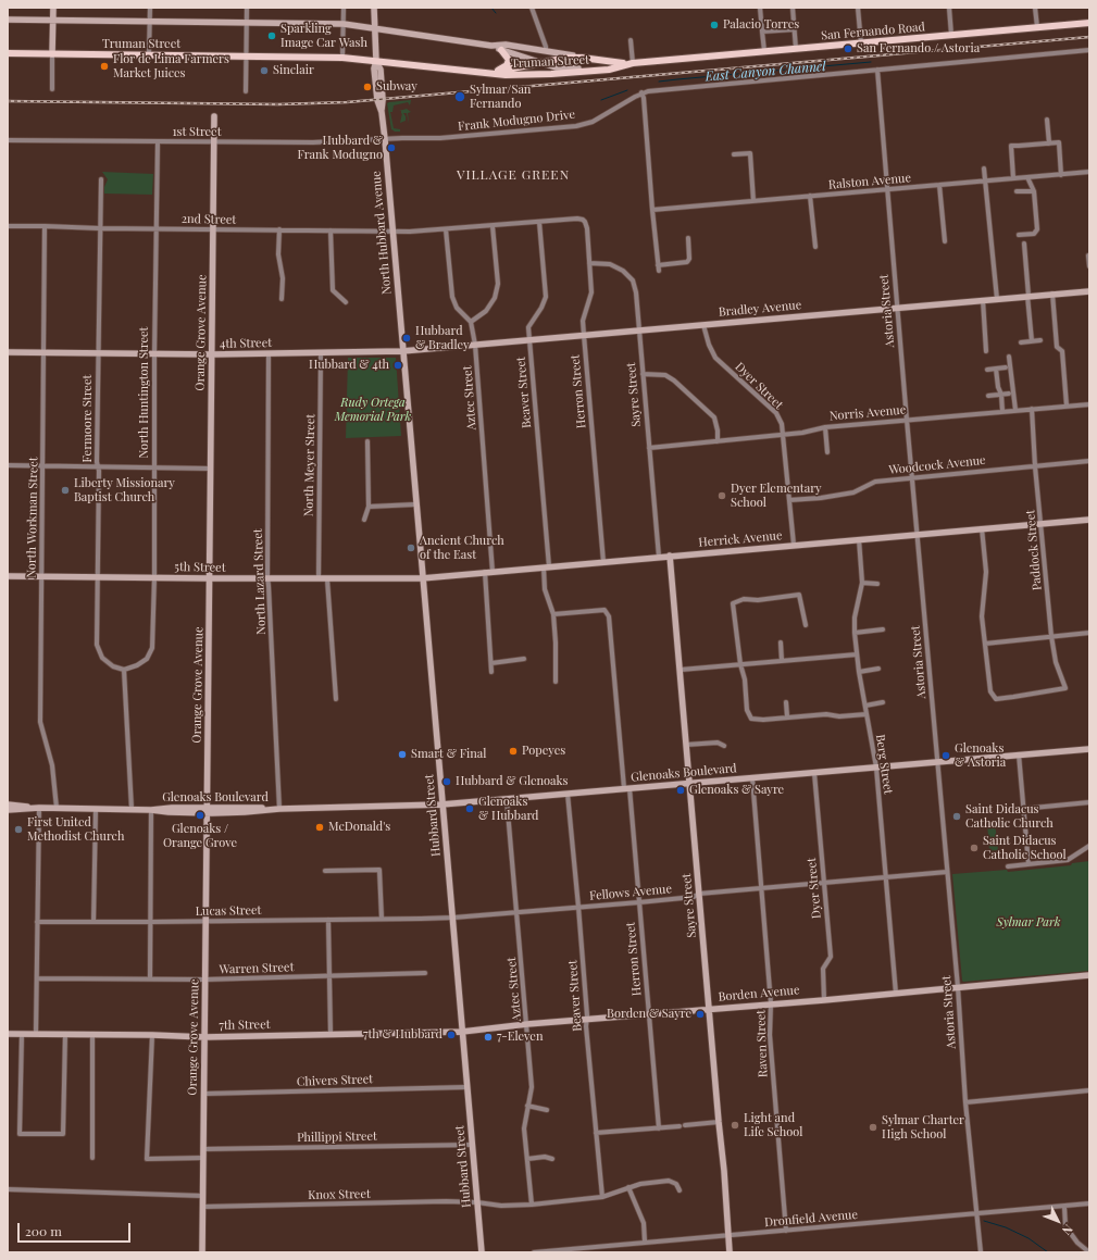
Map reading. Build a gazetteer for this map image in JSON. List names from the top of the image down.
{
  "streets": {
    "main road": ["San Fernando Road", "Truman Street"],
    "street": [
      "Frank Modugno Drive",
      "1st Street",
      "Ralston Avenue",
      "2nd Street",
      "North Hubbard Avenue",
      "Bradley Avenue",
      "Astoria Street",
      "Orange Grove Avenue",
      "4th Street",
      "Dyer Street",
      "Herron Street",
      "North Huntington Street",
      "Beaver Street",
      "Sayre Street",
      "Aztec Street",
      "Norris Avenue",
      "Fermoore Street",
      "North Meyer Street",
      "Woodcock Avenue",
      "North Workman Street",
      "Herrick Avenue",
      "Paddock Street",
      "5th Street",
      "North Lazard Street",
      "Berg Street",
      "Glenoaks Boulevard",
      "Hubbard Street",
      "Fellows Avenue",
      "Lucas Street",
      "Warren Street",
      "Borden Avenue",
      "7th Street",
      "Raven Street",
      "Chivers Street",
      "Phillippi Street",
      "Knox Street",
      "Dronfield Avenue"
    ]
  },
  "crossings": [
    ["San Fernando Road", "Truman Street"],
    ["Truman Street", "North Hubbard Avenue"],
    ["Frank Modugno Drive", "1st Street"],
    ["Frank Modugno Drive", "North Hubbard Avenue"],
    ["1st Street", "North Hubbard Avenue"],
    ["1st Street", "Orange Grove Avenue"],
    ["1st Street", "North Huntington Street"],
    ["Ralston Avenue", "Astoria Street"],
    ["2nd Street", "North Hubbard Avenue"],
    ["2nd Street", "Orange Grove Avenue"],
    ["2nd Street", "North Huntington Street"],
    ["2nd Street", "Fermoore Street"],
    ["2nd Street", "North Workman Street"],
    ["North Hubbard Avenue", "4th Street"],
    ["North Hubbard Avenue", "Hubbard Street"],
    ["Bradley Avenue", "Astoria Street"],
    ["Bradley Avenue", "4th Street"],
    ["Bradley Avenue", "Dyer Street"],
    ["Bradley Avenue", "Herron Street"],
    ["Bradley Avenue", "Beaver Street"],
    ["Bradley Avenue", "Sayre Street"],
    ["Bradley Avenue", "Aztec Street"],
    ["Astoria Street", "Norris Avenue"],
    ["Astoria Street", "Woodcock Avenue"],
    ["Astoria Street", "Herrick Avenue"],
    ["Astoria Street", "Glenoaks Boulevard"],
    ["Astoria Street", "Fellows Avenue"],
    ["Astoria Street", "Borden Avenue"],
    ["Astoria Street", "Dronfield Avenue"],
    ["Orange Grove Avenue", "4th Street"],
    ["Orange Grove Avenue", "5th Street"],
    ["Orange Grove Avenue", "Glenoaks Boulevard"],
    ["Orange Grove Avenue", "Lucas Street"],
    ["Orange Grove Avenue", "Warren Street"],
    ["Orange Grove Avenue", "7th Street"],
    ["Orange Grove Avenue", "Chivers Street"],
    ["Orange Grove Avenue", "Phillippi Street"],
    ["Orange Grove Avenue", "Knox Street"],
    ["4th Street", "North Huntington Street"],
    ["4th Street", "Fermoore Street"],
    ["4th Street", "North Meyer Street"],
    ["4th Street", "North Workman Street"],
    ["4th Street", "North Lazard Street"],
    ["4th Street", "Hubbard Street"],
    ["Dyer Street", "Norris Avenue"],
    ["Dyer Street", "Woodcock Avenue"],
    ["Dyer Street", "Herrick Avenue"],
    ["Dyer Street", "Glenoaks Boulevard"],
    ["Dyer Street", "Fellows Avenue"],
    ["Dyer Street", "Borden Avenue"],
    ["Herron Street", "Beaver Street"],
    ["Herron Street", "Sayre Street"],
    ["Herron Street", "Herrick Avenue"],
    ["Herron Street", "Glenoaks Boulevard"],
    ["Herron Street", "Fellows Avenue"],
    ["Herron Street", "Borden Avenue"],
    ["North Huntington Street", "Fermoore Street"],
    ["North Huntington Street", "5th Street"],
    ["Beaver Street", "Herrick Avenue"],
    ["Beaver Street", "Glenoaks Boulevard"],
    ["Beaver Street", "Fellows Avenue"],
    ["Beaver Street", "Borden Avenue"],
    ["Beaver Street", "Knox Street"],
    ["Sayre Street", "Norris Avenue"],
    ["Sayre Street", "Herrick Avenue"],
    ["Sayre Street", "Glenoaks Boulevard"],
    ["Sayre Street", "Fellows Avenue"],
    ["Sayre Street", "Borden Avenue"],
    ["Sayre Street", "Dronfield Avenue"],
    ["Aztec Street", "Herrick Avenue"],
    ["Aztec Street", "Glenoaks Boulevard"],
    ["Aztec Street", "Fellows Avenue"],
    ["Aztec Street", "Borden Avenue"],
    ["Aztec Street", "Knox Street"],
    ["Norris Avenue", "Paddock Street"],
    ["Fermoore Street", "5th Street"],
    ["North Meyer Street", "5th Street"],
    ["Woodcock Avenue", "Paddock Street"],
    ["North Workman Street", "5th Street"],
    ["North Workman Street", "Glenoaks Boulevard"],
    ["Herrick Avenue", "Paddock Street"],
    ["Herrick Avenue", "5th Street"],
    ["Herrick Avenue", "Berg Street"],
    ["Herrick Avenue", "Hubbard Street"],
    ["5th Street", "North Lazard Street"],
    ["North Lazard Street", "Glenoaks Boulevard"],
    ["Berg Street", "Glenoaks Boulevard"],
    ["Berg Street", "Fellows Avenue"],
    ["Berg Street", "Borden Avenue"],
    ["Glenoaks Boulevard", "Hubbard Street"],
    ["Glenoaks Boulevard", "Raven Street"],
    ["Hubbard Street", "Fellows Avenue"],
    ["Hubbard Street", "Borden Avenue"],
    ["Hubbard Street", "Chivers Street"],
    ["Hubbard Street", "Phillippi Street"],
    ["Hubbard Street", "Knox Street"],
    ["Fellows Avenue", "Lucas Street"],
    ["Fellows Avenue", "Raven Street"],
    ["Borden Avenue", "7th Street"],
    ["Borden Avenue", "Raven Street"],
    ["Raven Street", "Dronfield Avenue"]
  ],
  "districts": ["VILLAGE GREEN"],
  "water": ["East Canyon Channel"],
  "parks": ["Rudy Ortega Memorial Park", "Sylmar Park"],
  "places": [
    "Palacio Torres",
    "Sparkling Image Car Wash",
    "San Fernando / Astoria",
    "Flor de Lima Farmers Market Juices",
    "Sinclair",
    "Subway",
    "Sylmar/San Fernando",
    "Hubbard & Frank Modugno",
    "Hubbard & Bradley",
    "Hubbard & 4th",
    "Liberty Missionary Baptist Church",
    "Dyer Elementary School",
    "Ancient Church of the East",
    "Popeyes",
    "Smart & Final",
    "Glenoaks & Astoria",
    "Hubbard & Glenoaks",
    "Glenoaks & Sayre",
    "Glenoaks & Hubbard",
    "Glenoaks / Orange Grove",
    "Saint Didacus Catholic Church",
    "McDonald's",
    "First United Methodist Church",
    "Saint Didacus Catholic School",
    "Borden & Sayre",
    "7th & Hubbard",
    "7-Eleven",
    "Light and Life School",
    "Sylmar Charter High School"
  ],
  "scale_bar": "200 m",
  "north": "bottom right"
}
